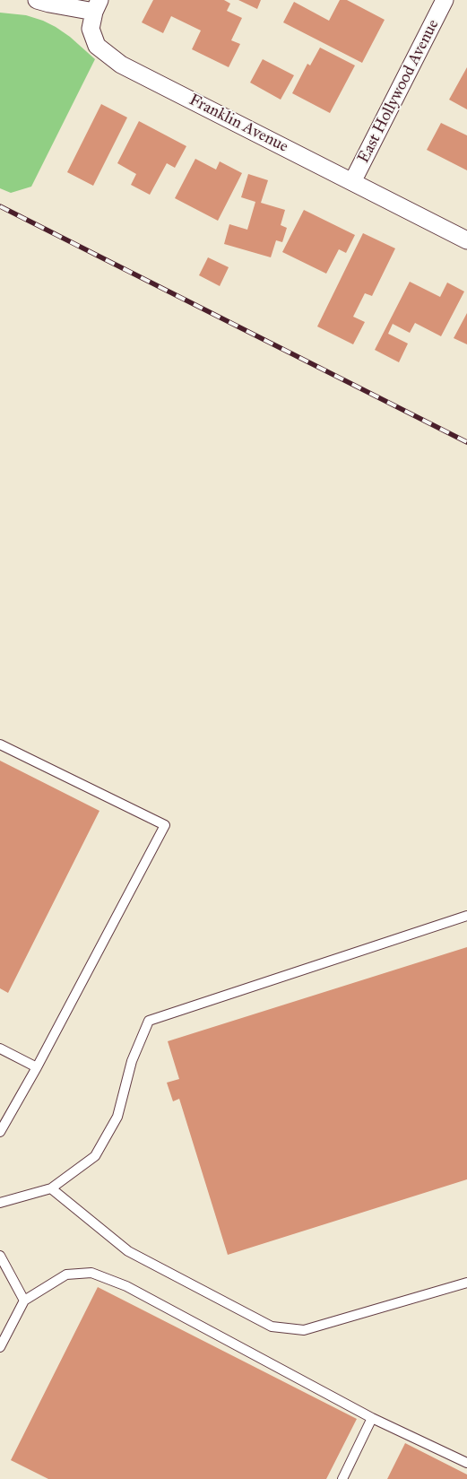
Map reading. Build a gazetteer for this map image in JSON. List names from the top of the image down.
{
  "streets": {
    "street": ["East Hollywood Avenue", "Franklin Avenue"]
  },
  "crossings": [
    ["East Hollywood Avenue", "Franklin Avenue"]
  ]
}
